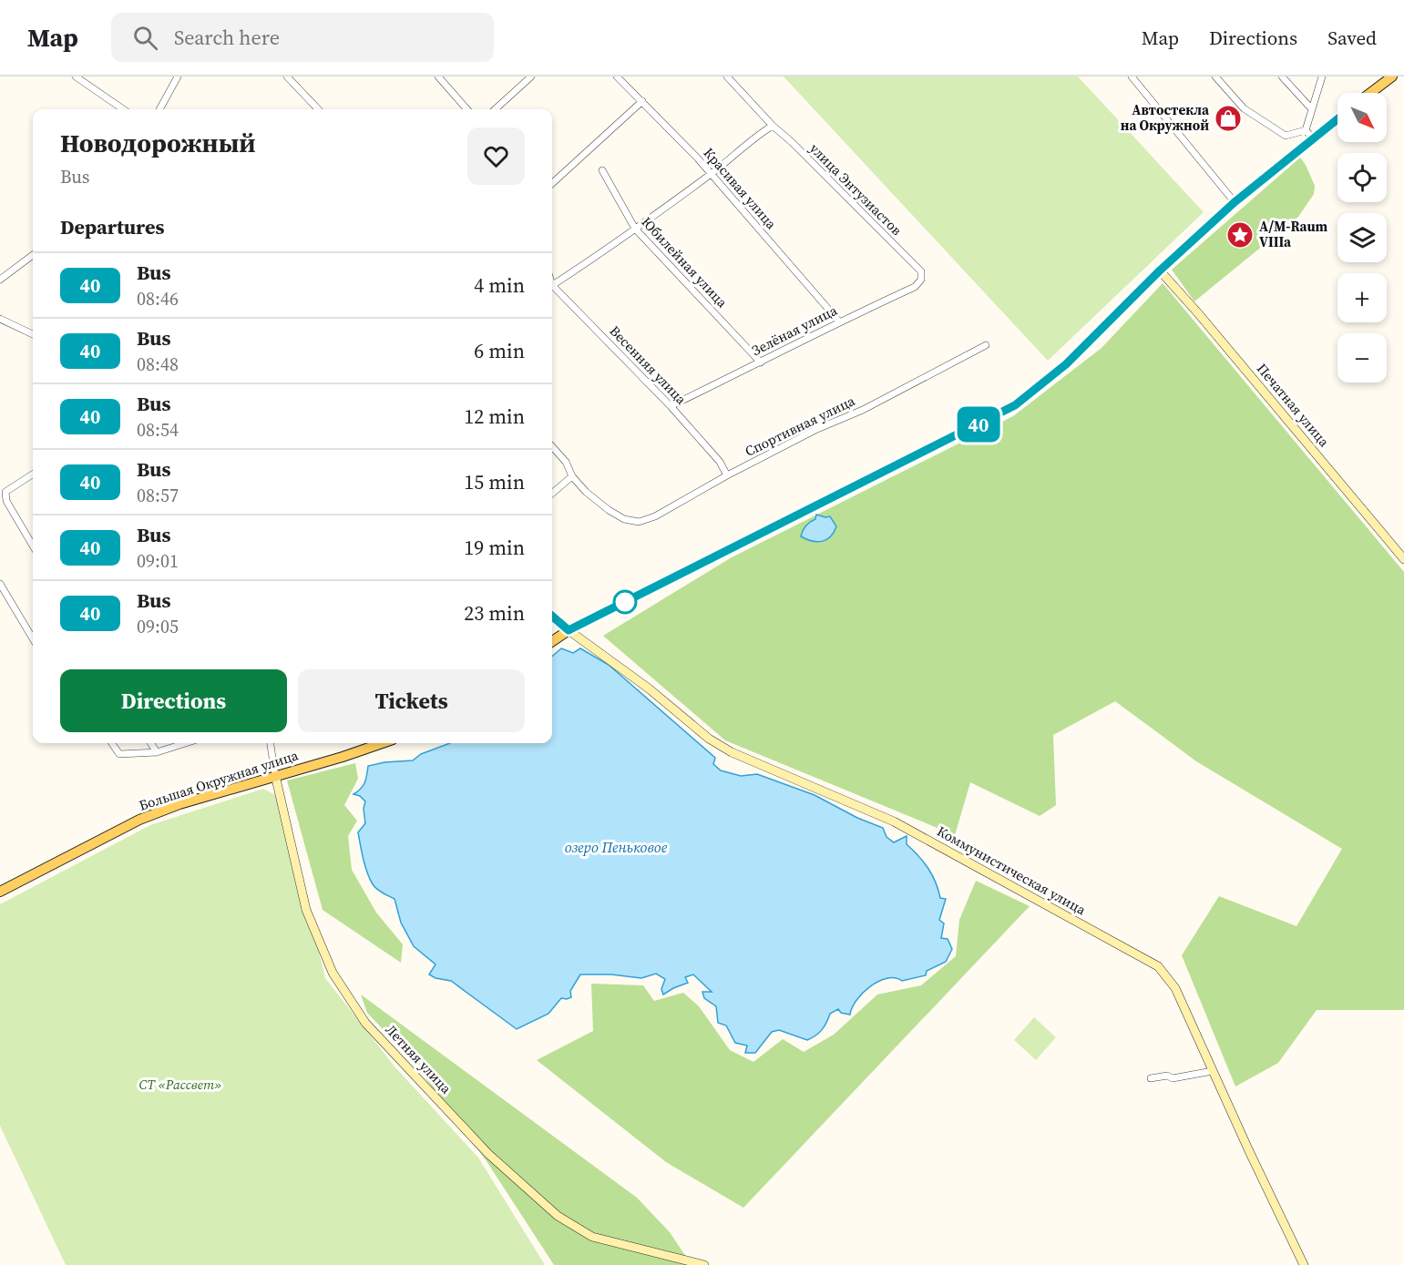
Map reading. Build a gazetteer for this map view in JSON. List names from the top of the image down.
{
  "streets": {
    "main road": ["Большая Окружная улица"],
    "street": [
      "Красивая улица",
      "улица Энтузиастов",
      "Юбилейная улица",
      "Зелёная улица",
      "Весенняя улица",
      "Печатная улица",
      "Спортивная улица",
      "Коммунистическая улица",
      "Летняя улица"
    ]
  },
  "crossings": [
    ["Красивая улица", "Зелёная улица"],
    ["улица Энтузиастов", "Зелёная улица"],
    ["Юбилейная улица", "Зелёная улица"],
    ["Зелёная улица", "Весенняя улица"],
    ["Весенняя улица", "Спортивная улица"],
    ["Большая Окружная улица", "Летняя улица"]
  ],
  "water": ["озеро Пеньковое"],
  "parks": ["СТ «Рассвет»"],
  "places": {
    "shop": ["Автостекла на Окружной"],
    "place": ["A/M-Raum VIIIa"]
  },
  "lines": ["bus line 40"],
  "north": "bottom right",
  "page": {
    "header": "Map",
    "search": "Search here",
    "nav": ["Map", "Directions", "Saved"],
    "on_map": "40",
    "map_buttons": ["+", "−"],
    "heading": [
      ["Новодорожный", "Bus"],
      "Departures"
    ],
    "list": [
      {
        "mark": "40",
        "name": "Bus",
        "note": "08:46",
        "value": "4 min"
      },
      {
        "mark": "40",
        "name": "Bus",
        "note": "08:48",
        "value": "6 min"
      },
      {
        "mark": "40",
        "name": "Bus",
        "note": "08:54",
        "value": "12 min"
      },
      {
        "mark": "40",
        "name": "Bus",
        "note": "08:57",
        "value": "15 min"
      },
      {
        "mark": "40",
        "name": "Bus",
        "note": "09:01",
        "value": "19 min"
      },
      {
        "mark": "40",
        "name": "Bus",
        "note": "09:05",
        "value": "23 min"
      }
    ],
    "buttons": ["Directions", "Tickets"]
  }
}
